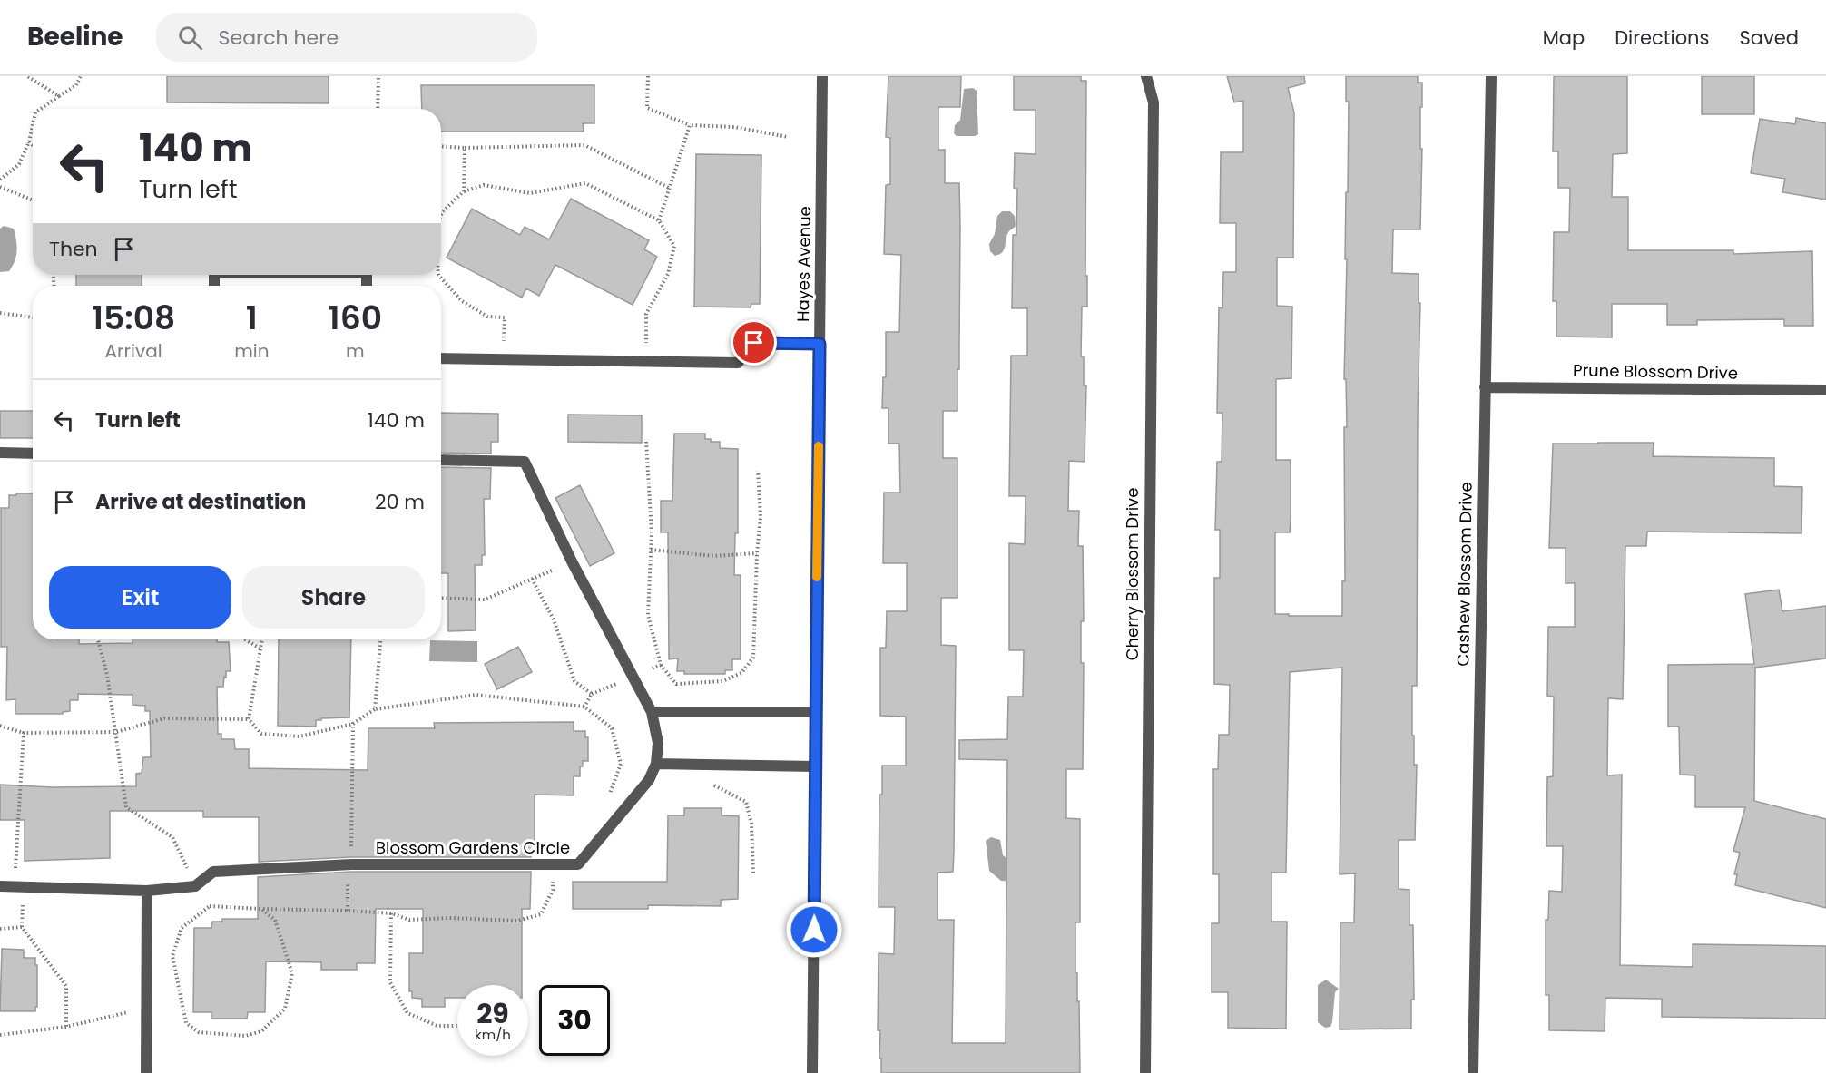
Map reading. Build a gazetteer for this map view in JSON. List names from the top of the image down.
{
  "streets": {
    "street": [
      "Hayes Avenue",
      "Prune Blossom Drive",
      "Cherry Blossom Drive",
      "Cashew Blossom Drive",
      "Blossom Gardens Circle"
    ]
  },
  "crossings": [
    ["Prune Blossom Drive", "Cashew Blossom Drive"]
  ],
  "page": {
    "header": "Beeline",
    "search": "Search here",
    "nav": ["Map", "Directions", "Saved"],
    "turn": ["140 m", "Turn left"],
    "then": "Then",
    "eta": [
      "15:08",
      "Arrival",
      "1",
      "min",
      "160",
      "m"
    ],
    "list": [
      {
        "name": "Turn left",
        "value": "140 m"
      },
      {
        "name": "Arrive at destination",
        "value": "20 m"
      }
    ],
    "buttons": ["Exit", "Share"],
    "speed": "29 km/h",
    "limit": "30"
  }
}
